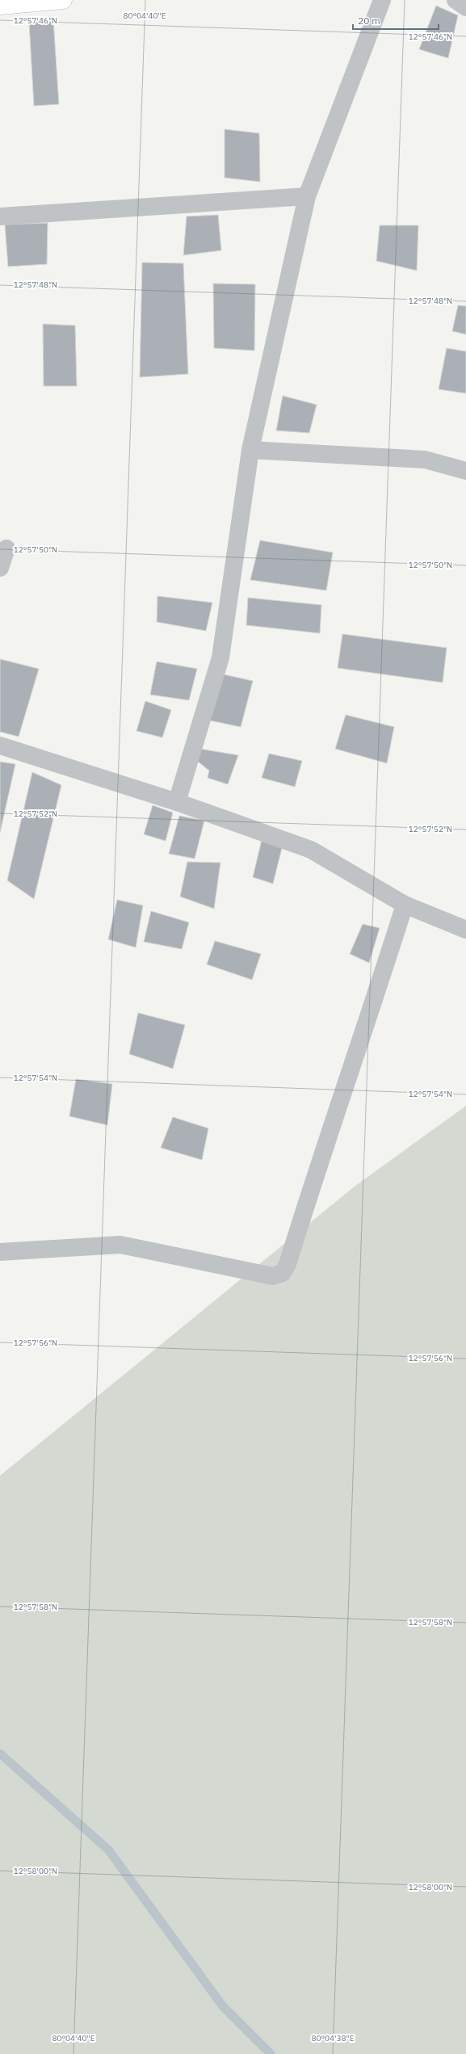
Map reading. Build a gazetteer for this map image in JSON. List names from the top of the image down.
{
  "scale_bar": "20 m",
  "coordinates": [
    "80°04'40\"E",
    "12°57'46\"N",
    "12°57'48\"N",
    "12°57'50\"N",
    "12°57'52\"N",
    "12°57'54\"N",
    "12°57'56\"N",
    "12°57'58\"N",
    "12°58'00\"N",
    "80°04'38\"E"
  ]
}
